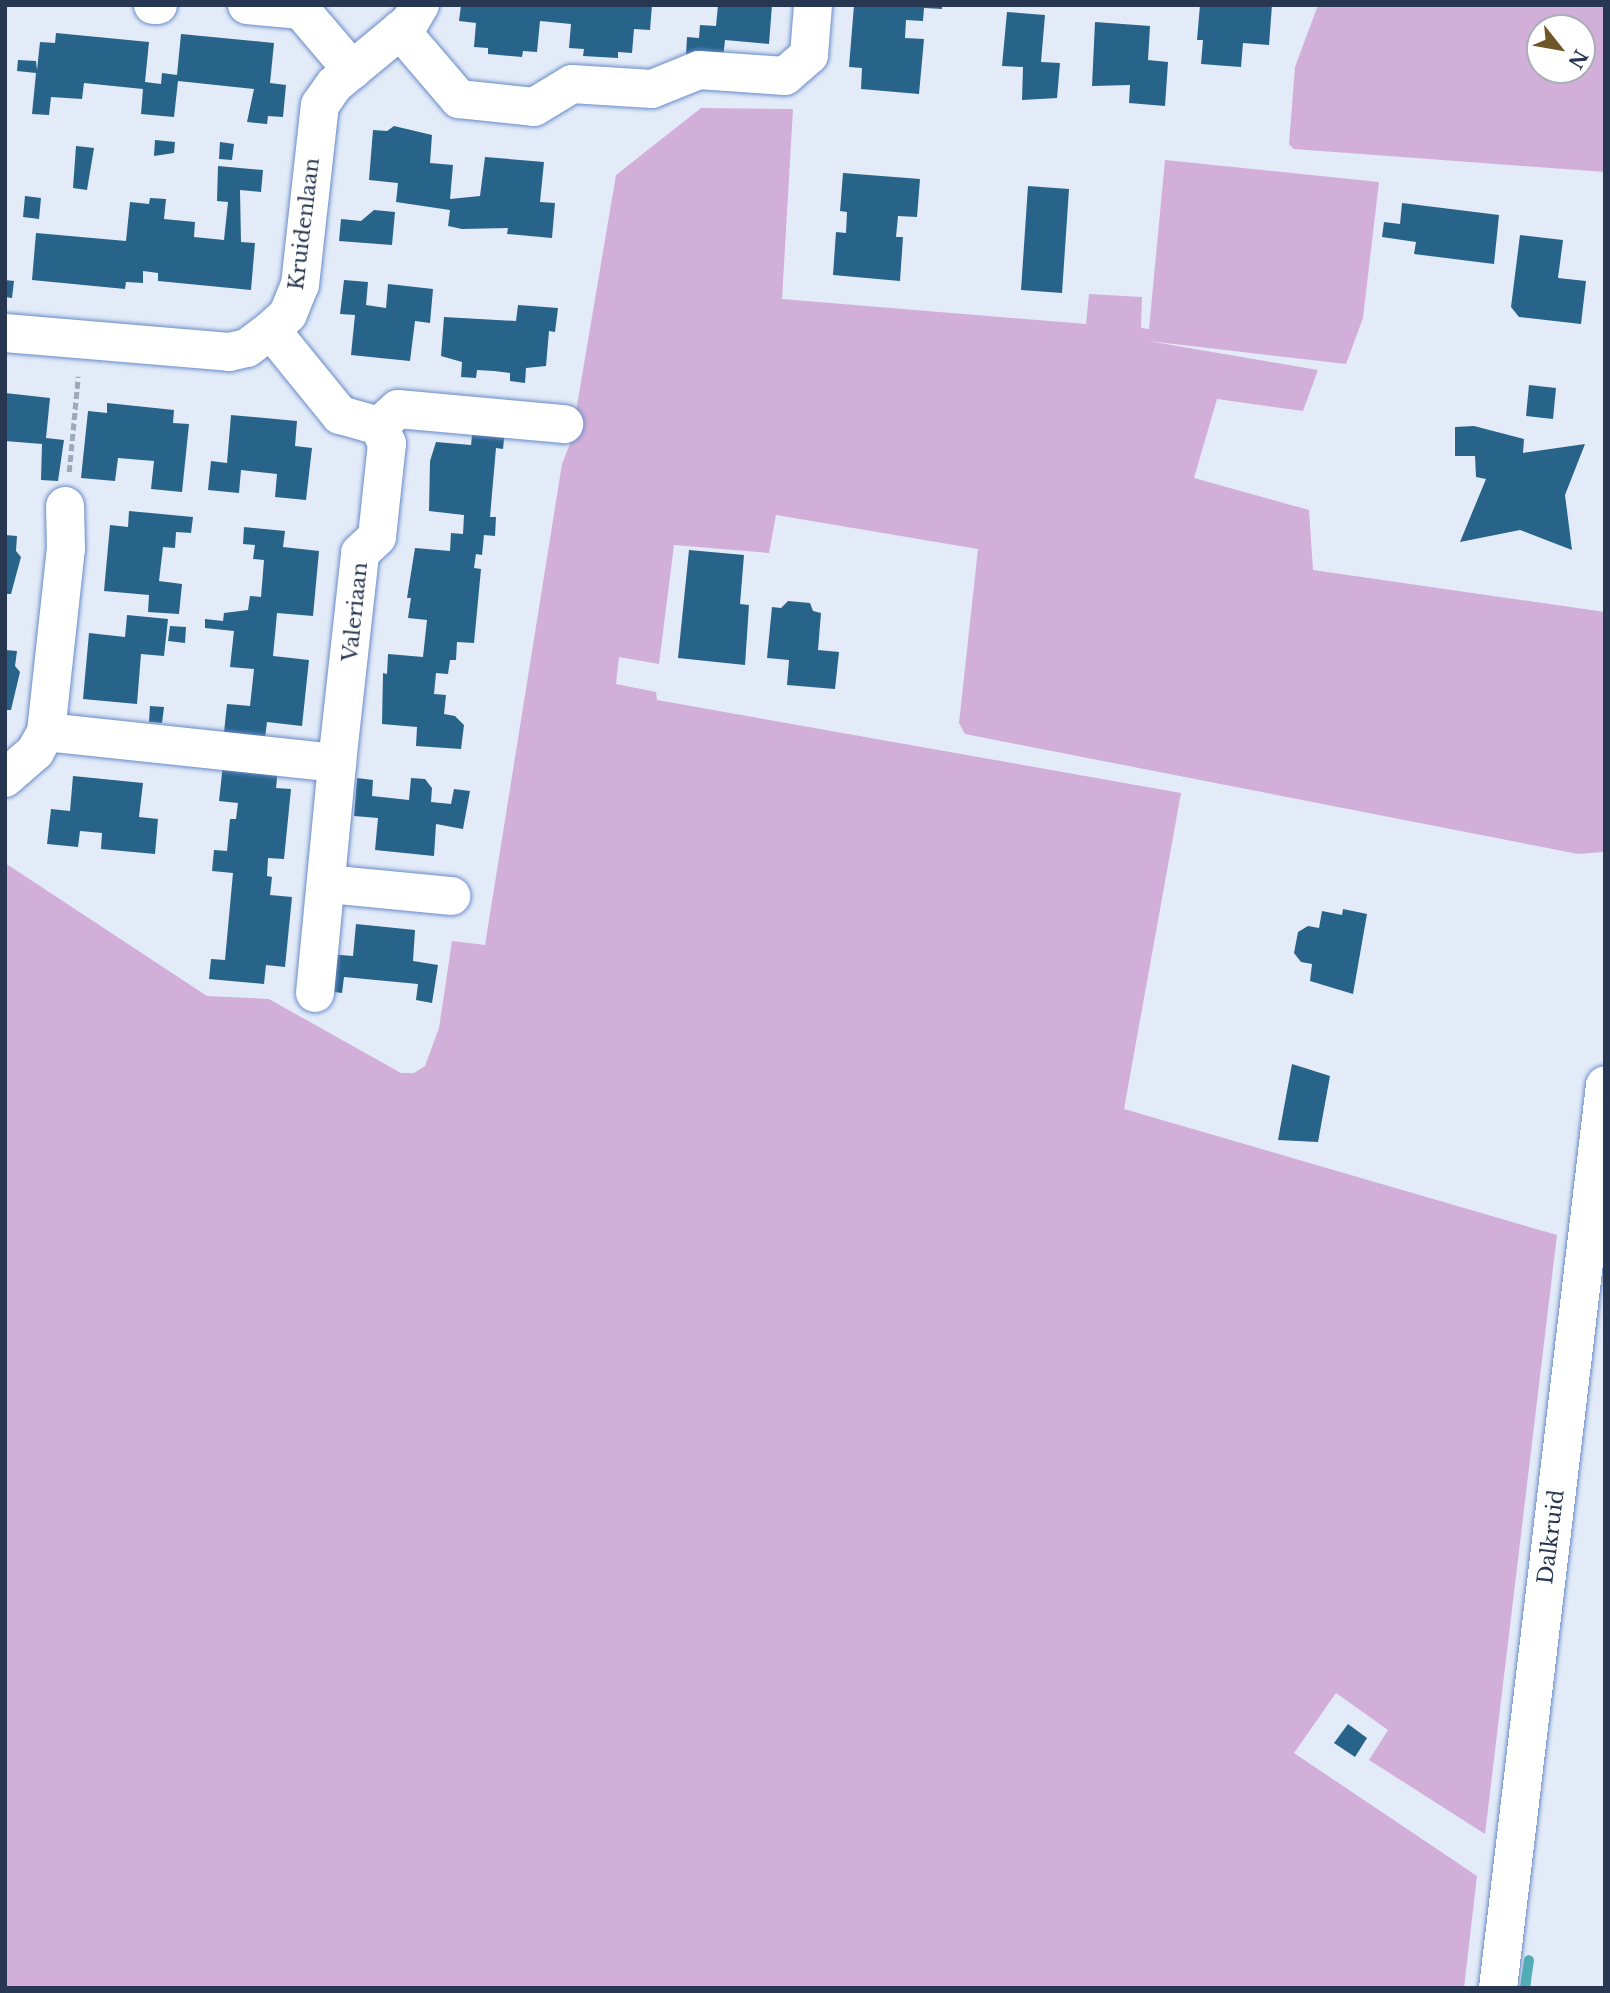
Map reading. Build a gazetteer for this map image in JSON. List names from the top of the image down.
{
  "streets": {
    "street": ["Kruidenlaan", "Valeriaan", "Dalkruid"]
  },
  "north": "bottom right"
}
